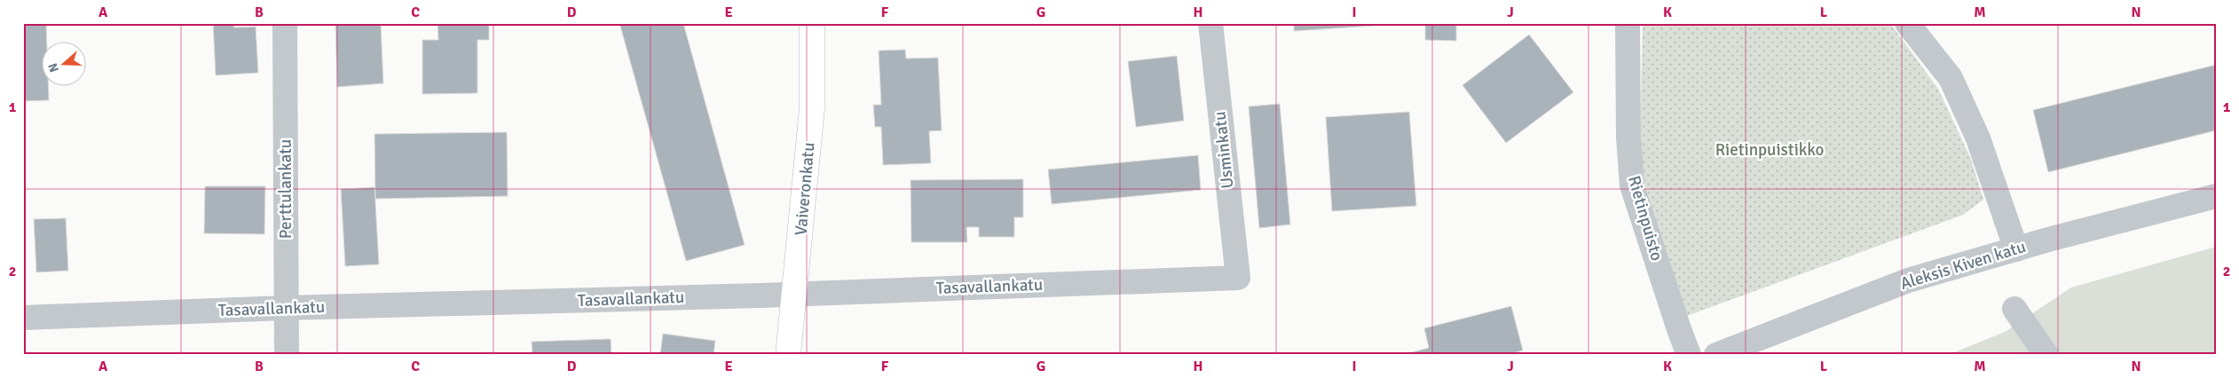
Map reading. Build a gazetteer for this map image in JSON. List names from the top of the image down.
{
  "streets": {
    "main road": ["Vaiveronkatu"],
    "street": [
      "Usminkatu",
      "Perttulankatu",
      "Rietinpuisto",
      "Aleksis Kiven katu",
      "Tasavallankatu"
    ]
  },
  "crossings": [
    ["Usminkatu", "Tasavallankatu"],
    ["Perttulankatu", "Tasavallankatu"],
    ["Vaiveronkatu", "Tasavallankatu"]
  ],
  "parks": ["Rietinpuistikko"],
  "north": "left",
  "grid": {
    "columns": [
      "A",
      "B",
      "C",
      "D",
      "E",
      "F",
      "G",
      "H",
      "I",
      "J",
      "K",
      "L",
      "M",
      "N"
    ],
    "rows": ["1", "2"]
  }
}
